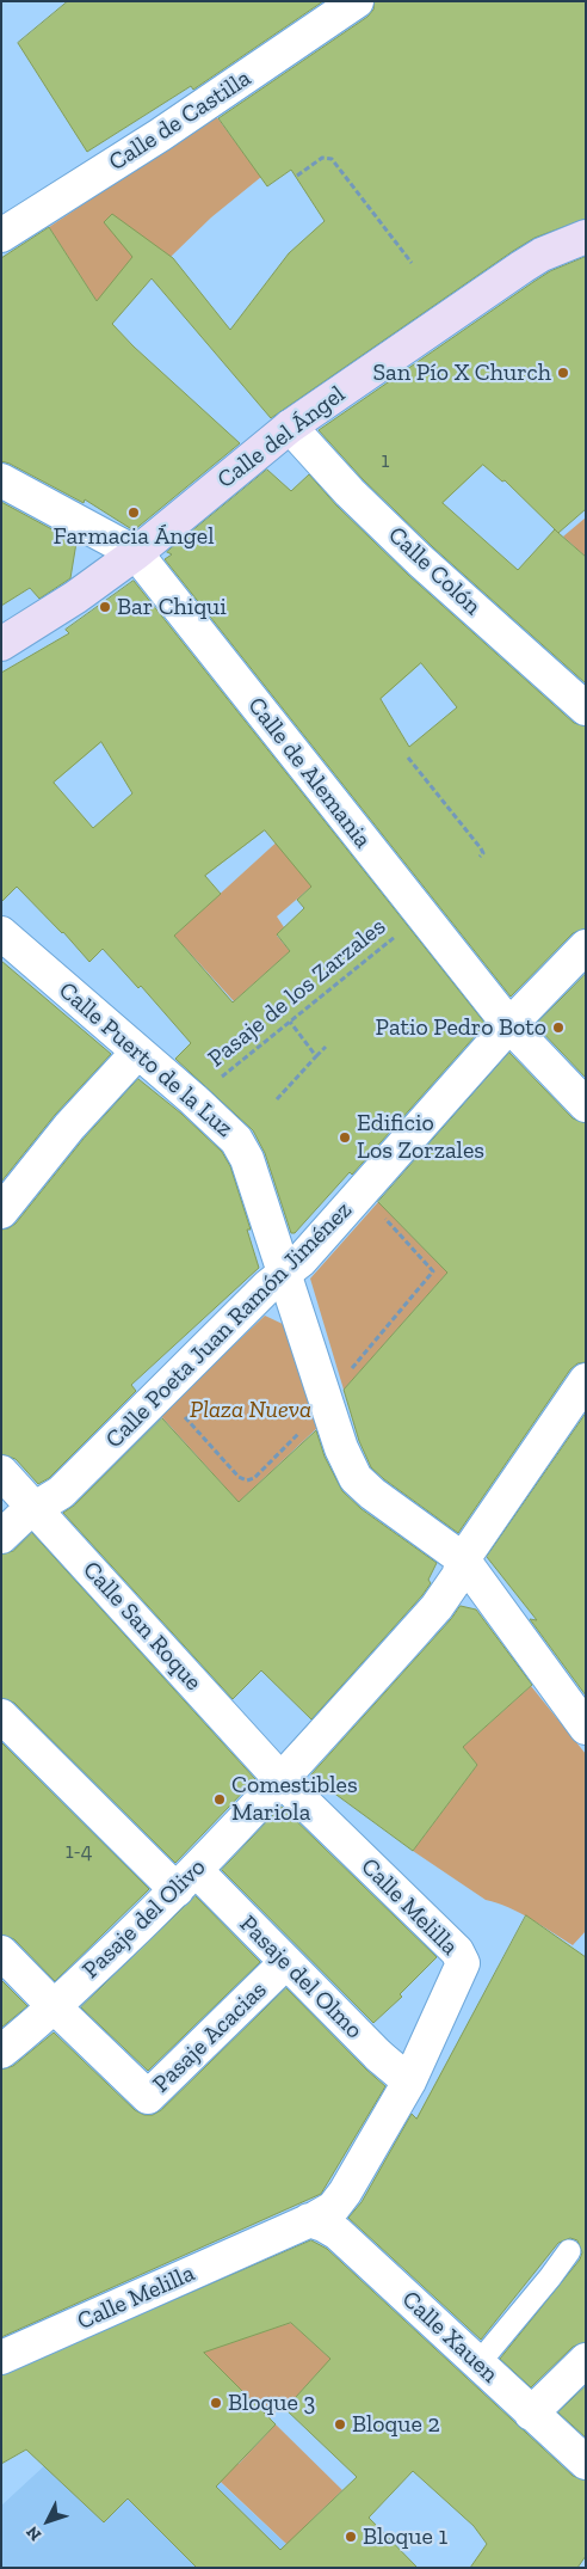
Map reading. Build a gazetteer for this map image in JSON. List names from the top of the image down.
{
  "streets": {
    "main road": ["Calle del Ángel"],
    "street": [
      "Calle de Castilla",
      "Calle Colón",
      "Calle de Alemania",
      "Calle Puerto de la Luz",
      "Calle Poeta Juan Ramón Jiménez",
      "Calle San Roque",
      "Calle Melilla",
      "Pasaje del Olivo",
      "Pasaje del Olmo",
      "Pasaje Acacias",
      "Calle Xauen"
    ],
    "path": ["Pasaje de los Zarzales"]
  },
  "crossings": [
    ["Calle del Ángel", "Calle Colón"],
    ["Calle del Ángel", "Calle de Alemania"],
    ["Calle de Alemania", "Pasaje de los Zarzales"],
    ["Calle de Alemania", "Calle Poeta Juan Ramón Jiménez"],
    ["Pasaje de los Zarzales", "Calle Puerto de la Luz"],
    ["Calle Puerto de la Luz", "Calle Poeta Juan Ramón Jiménez"],
    ["Calle Poeta Juan Ramón Jiménez", "Calle San Roque"],
    ["Calle San Roque", "Calle Melilla"],
    ["Calle San Roque", "Pasaje del Olivo"],
    ["Calle Melilla", "Pasaje del Olivo"],
    ["Calle Melilla", "Pasaje del Olmo"],
    ["Calle Melilla", "Calle Xauen"],
    ["Pasaje del Olivo", "Pasaje del Olmo"],
    ["Pasaje del Olivo", "Pasaje Acacias"],
    ["Pasaje del Olmo", "Pasaje Acacias"]
  ],
  "parks": ["Plaza Nueva"],
  "places": [
    "San Pío X Church",
    "Farmacia Ángel",
    "Bar Chiqui",
    "Patio Pedro Boto",
    "Edificio Los Zorzales",
    "Comestibles Mariola",
    "Bloque 3",
    "Bloque 2",
    "Bloque 1"
  ],
  "house_numbers": ["1", "1-4"],
  "north": "bottom left"
}
